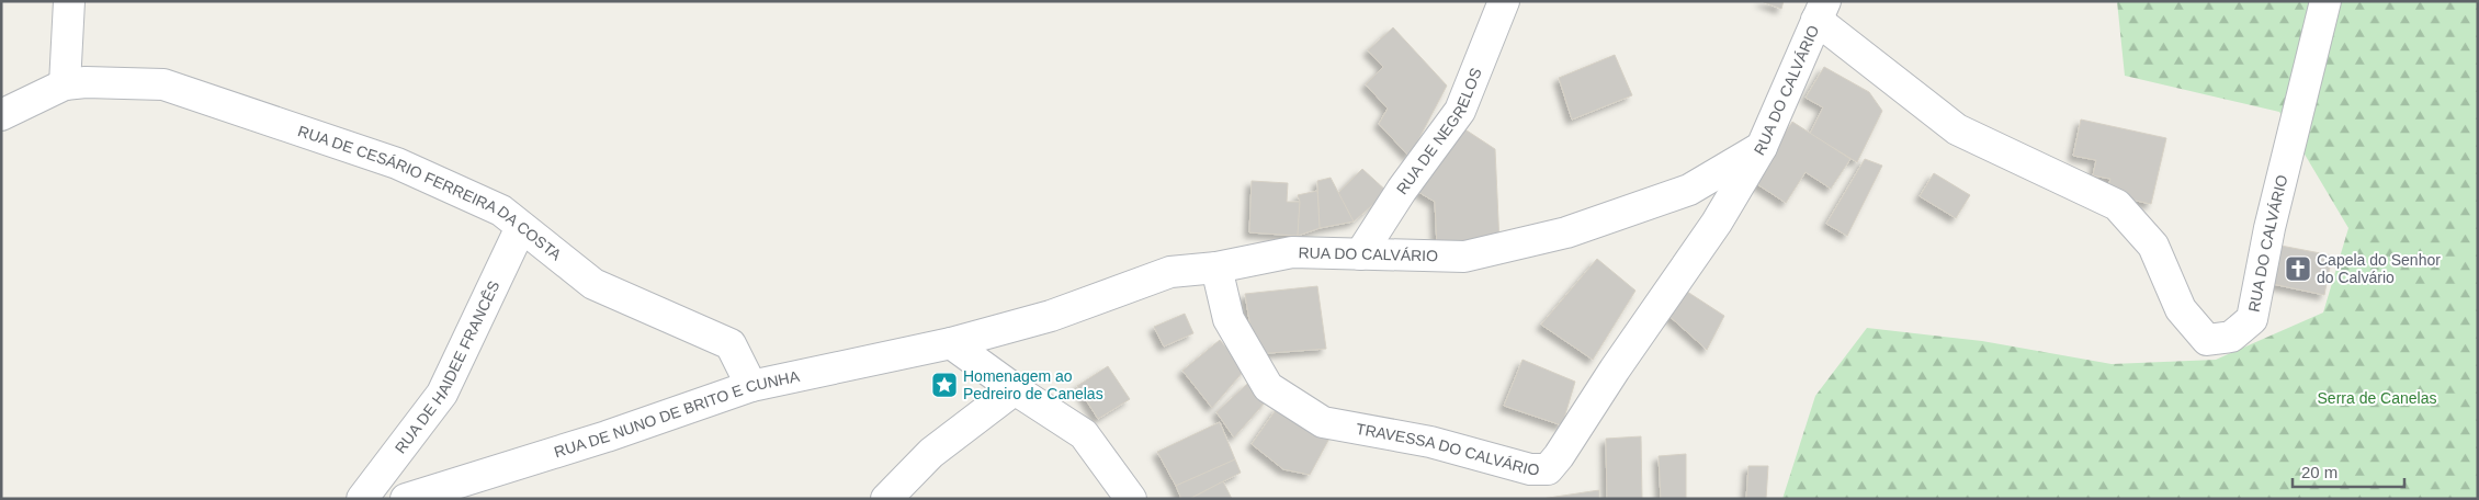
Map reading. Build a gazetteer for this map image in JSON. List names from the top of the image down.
{
  "streets": {
    "street": [
      "RUA DO CALVÁRIO",
      "RUA DE NEGRELOS",
      "RUA DE CESÁRIO FERREIRA DA COSTA",
      "RUA DE HAIDEE FRANCÊS",
      "RUA DE NUNO DE BRITO E CUNHA",
      "TRAVESSA DO CALVÁRIO"
    ]
  },
  "crossings": [
    ["RUA DO CALVÁRIO", "RUA DE NEGRELOS"],
    ["RUA DO CALVÁRIO", "RUA DE NUNO DE BRITO E CUNHA"],
    ["RUA DO CALVÁRIO", "TRAVESSA DO CALVÁRIO"],
    ["RUA DE CESÁRIO FERREIRA DA COSTA", "RUA DE HAIDEE FRANCÊS"],
    ["RUA DE CESÁRIO FERREIRA DA COSTA", "RUA DE NUNO DE BRITO E CUNHA"]
  ],
  "parks": ["Serra de Canelas"],
  "places": {
    "church": ["Capela do Senhor do Calvário"],
    "place": ["Homenagem ao Pedreiro de Canelas"]
  },
  "scale_bar": "20 m"
}
